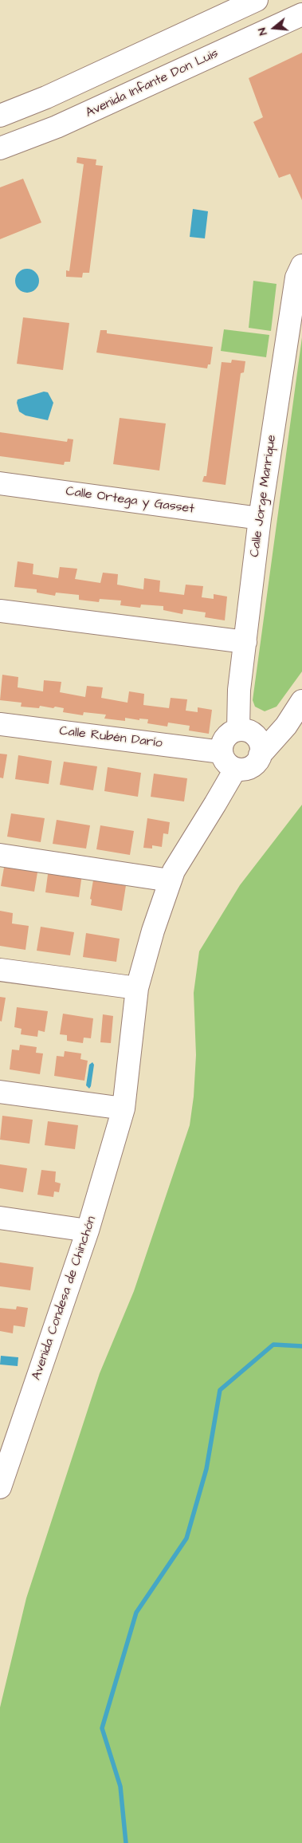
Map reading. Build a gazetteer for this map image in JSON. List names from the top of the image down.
{
  "streets": {
    "street": [
      "Avenida Infante Don Luis",
      "Calle Jorge Manrique",
      "Calle Ortega y Gasset",
      "Calle Rubén Darío",
      "Avenida Condesa de Chinchón"
    ]
  },
  "crossings": [
    ["Calle Jorge Manrique", "Calle Ortega y Gasset"],
    ["Calle Jorge Manrique", "Calle Rubén Darío"],
    ["Calle Jorge Manrique", "Avenida Condesa de Chinchón"],
    ["Calle Rubén Darío", "Avenida Condesa de Chinchón"]
  ],
  "north": "left"
}
